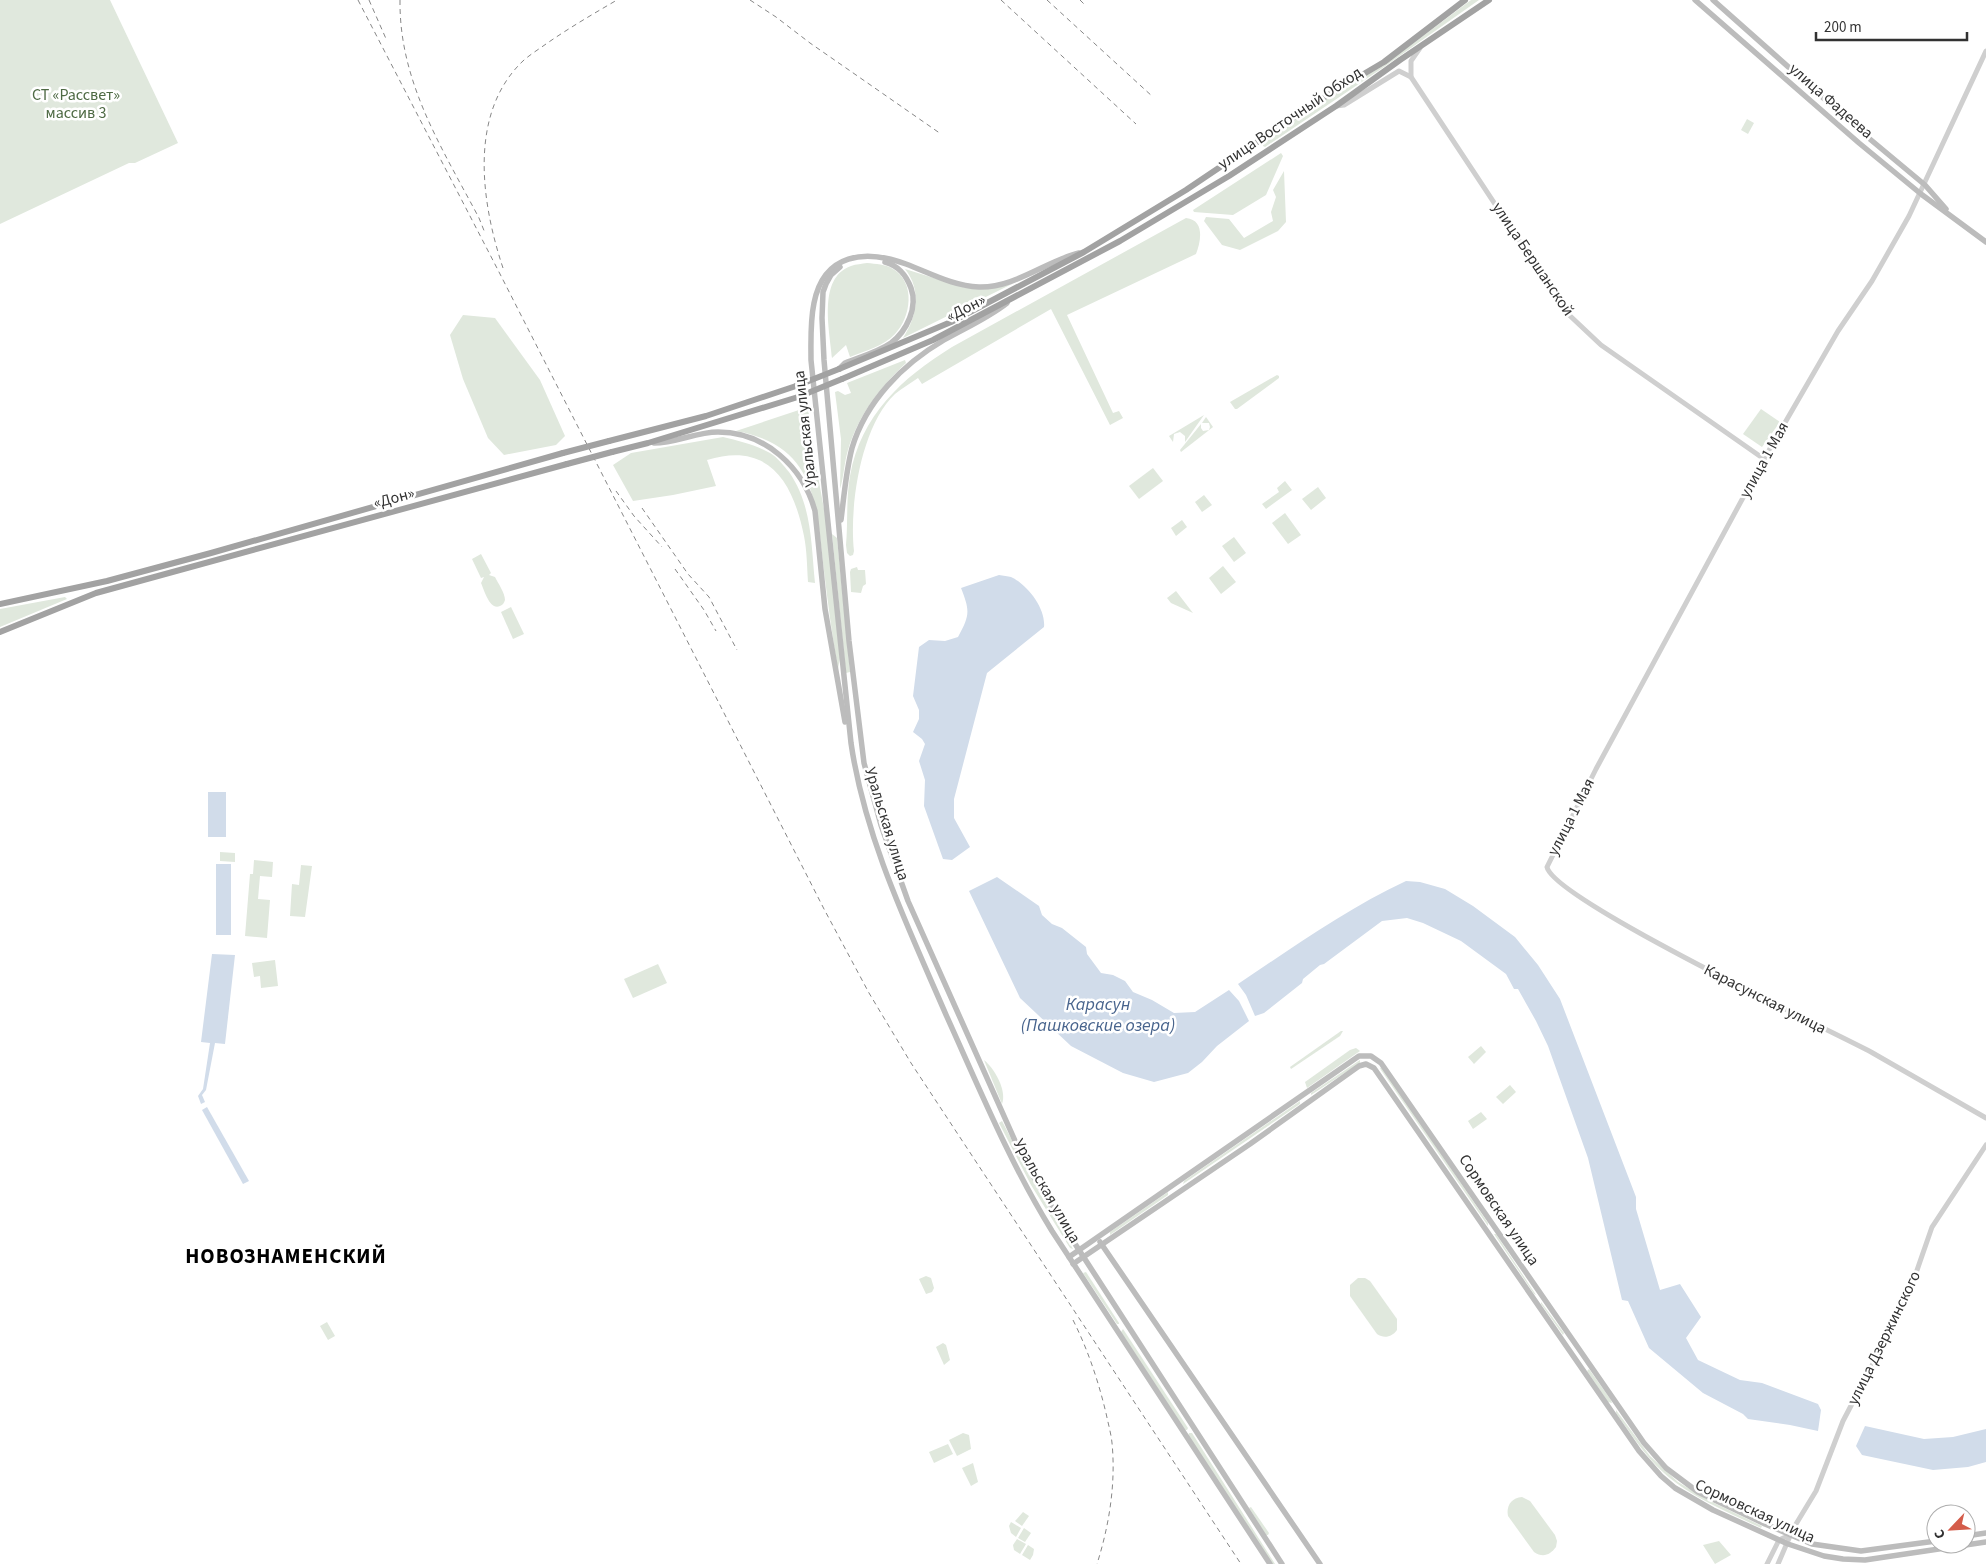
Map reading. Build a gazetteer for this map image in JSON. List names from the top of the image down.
{
  "streets": {
    "highway": ["улица Восточный Обход", "«Дон»"],
    "main road": ["улица Фадеева", "Уральская улица", "Сормовская улица"],
    "street": [
      "улица Бершанской",
      "улица 1 Мая",
      "Карасунская улица",
      "улица Дзержинского"
    ]
  },
  "crossings": [
    ["улица Фадеева", "улица 1 Мая"],
    ["улица Восточный Обход", "«Дон»"],
    ["улица Восточный Обход", "Уральская улица"],
    ["улица Бершанской", "улица 1 Мая"],
    ["«Дон»", "Уральская улица"],
    ["Уральская улица", "Сормовская улица"],
    ["улица 1 Мая", "Карасунская улица"],
    ["Сормовская улица", "улица Дзержинского"]
  ],
  "districts": ["НОВОЗНАМЕНСКИЙ"],
  "water": ["Карасун (Пашковские озера)"],
  "parks": ["СТ «Рассвет» массив 3"],
  "scale_bar": "200 m",
  "north": "bottom left"
}
